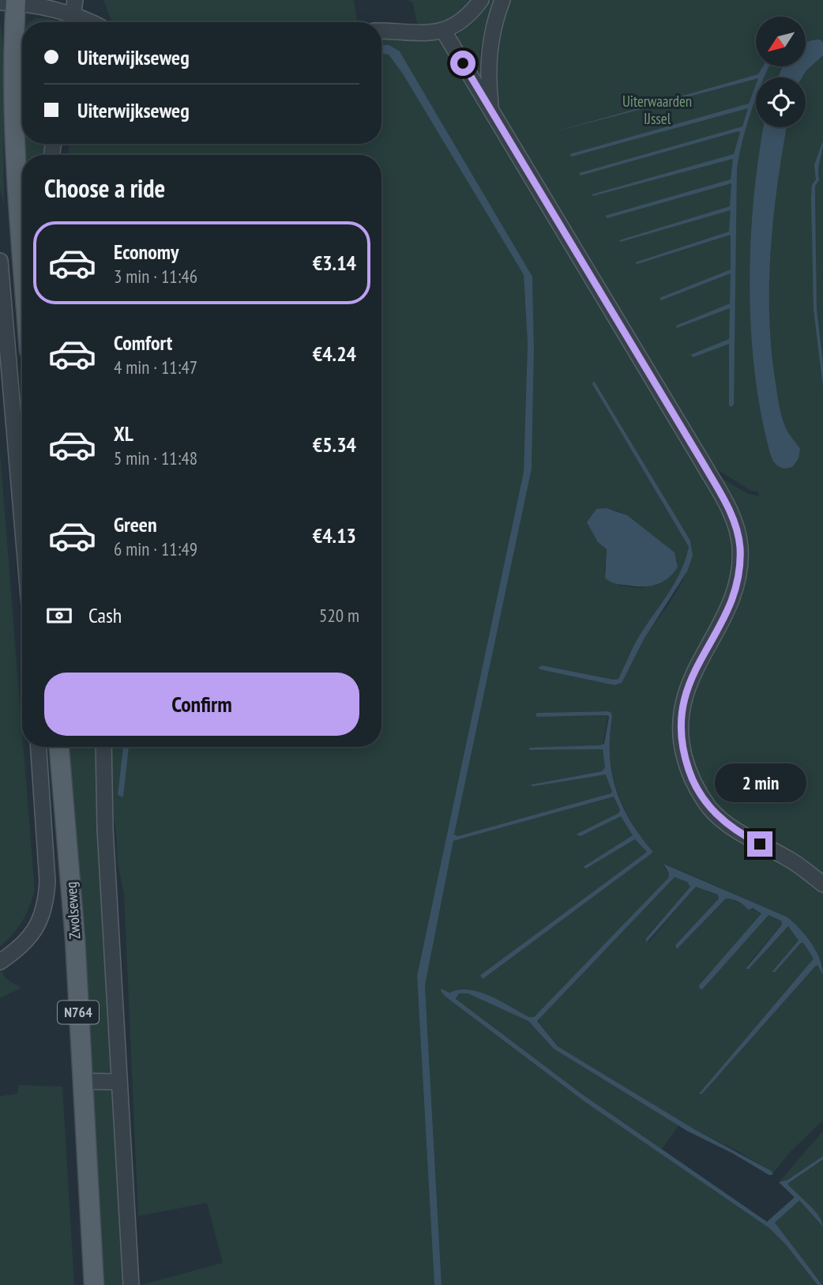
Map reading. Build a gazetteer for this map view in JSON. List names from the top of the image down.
{
  "streets": {
    "main road": ["Zwolseweg", "N764"]
  },
  "parks": ["Uiterwaarden IJssel"],
  "north": "bottom left",
  "page": {
    "banner": ["Uiterwijkseweg", "Uiterwijkseweg"],
    "heading": "Choose a ride",
    "list": [
      {
        "name": "Economy",
        "note": "3 min · 11:46",
        "value": "€3.14"
      },
      {
        "name": "Comfort",
        "note": "4 min · 11:47",
        "value": "€4.24"
      },
      {
        "name": "XL",
        "note": "5 min · 11:48",
        "value": "€5.34"
      },
      {
        "name": "Green",
        "note": "6 min · 11:49",
        "value": "€4.13"
      }
    ],
    "pay": ["Cash", "520 m"],
    "buttons": "Confirm",
    "bubble": "2 min"
  }
}
